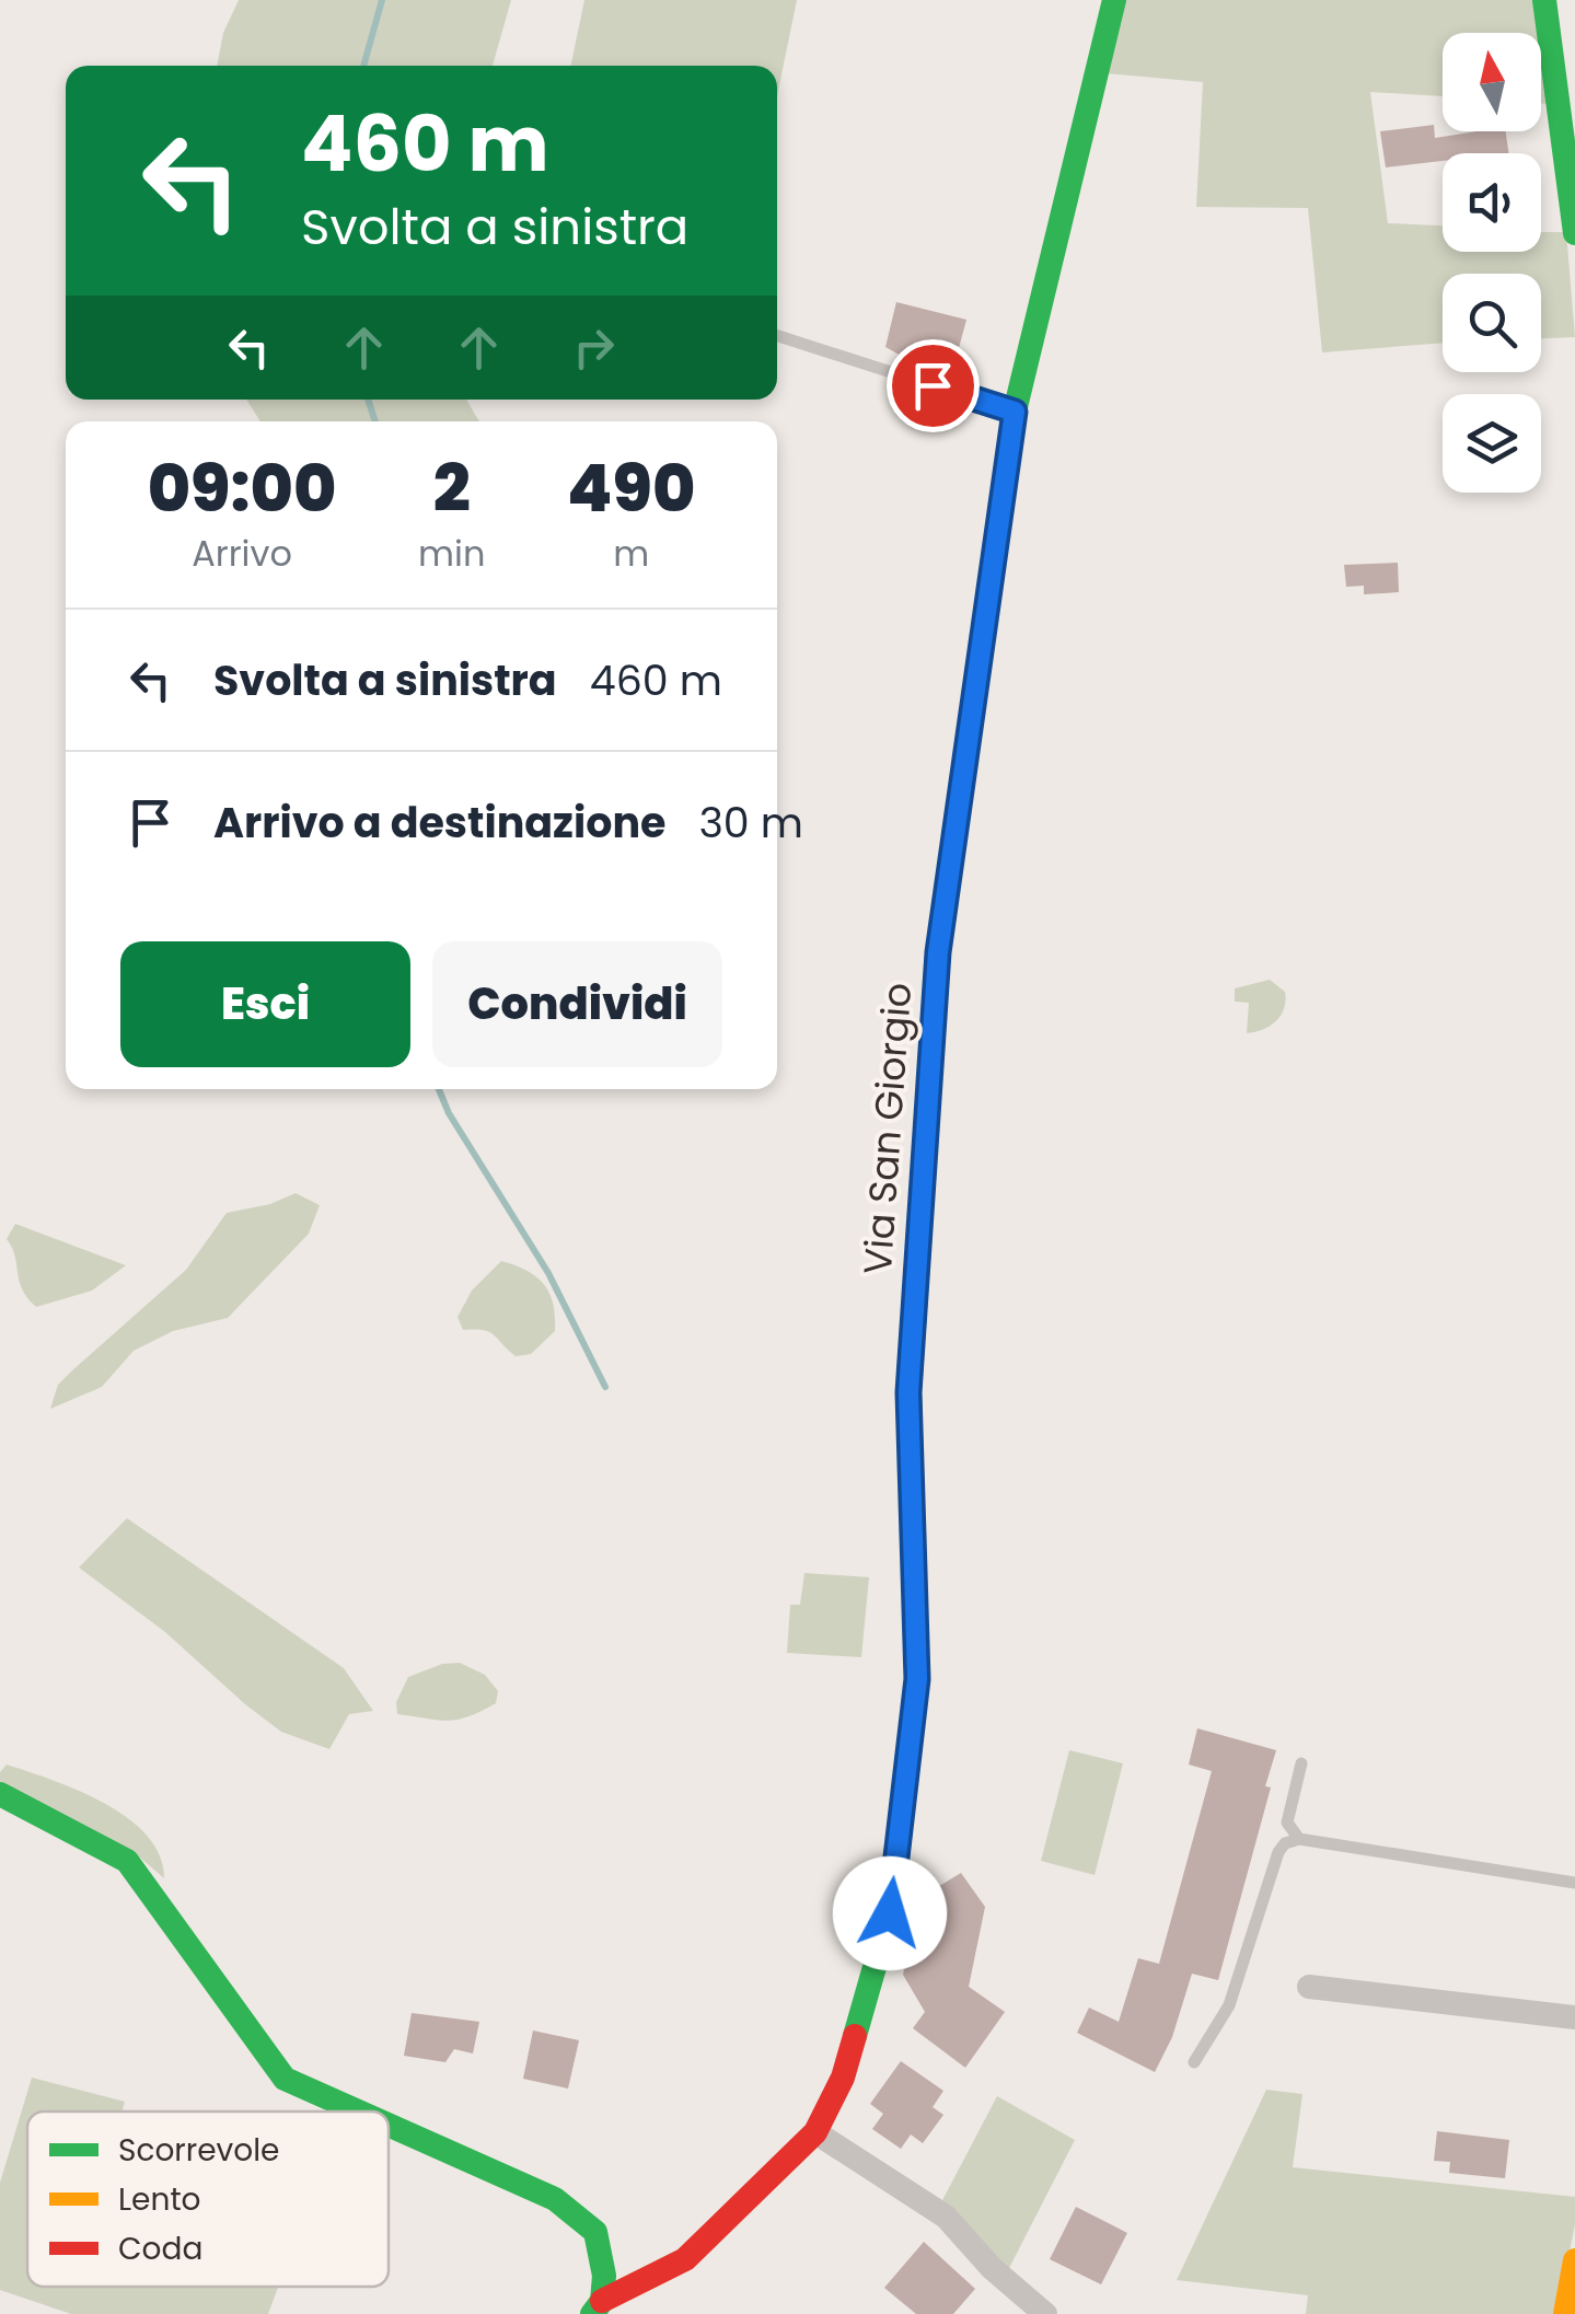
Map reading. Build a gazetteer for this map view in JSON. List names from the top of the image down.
{
  "streets": {
    "street": ["Via San Giorgio"]
  },
  "legend": ["Scorrevole", "Lento", "Coda"],
  "north": "top",
  "page": {
    "turn": ["460 m", "Svolta a sinistra"],
    "eta": [
      "09:00",
      "Arrivo",
      "2",
      "min",
      "490",
      "m"
    ],
    "list": [
      {
        "name": "Svolta a sinistra",
        "value": "460 m"
      },
      {
        "name": "Arrivo a destinazione",
        "value": "30 m"
      }
    ],
    "buttons": ["Esci", "Condividi"]
  }
}
